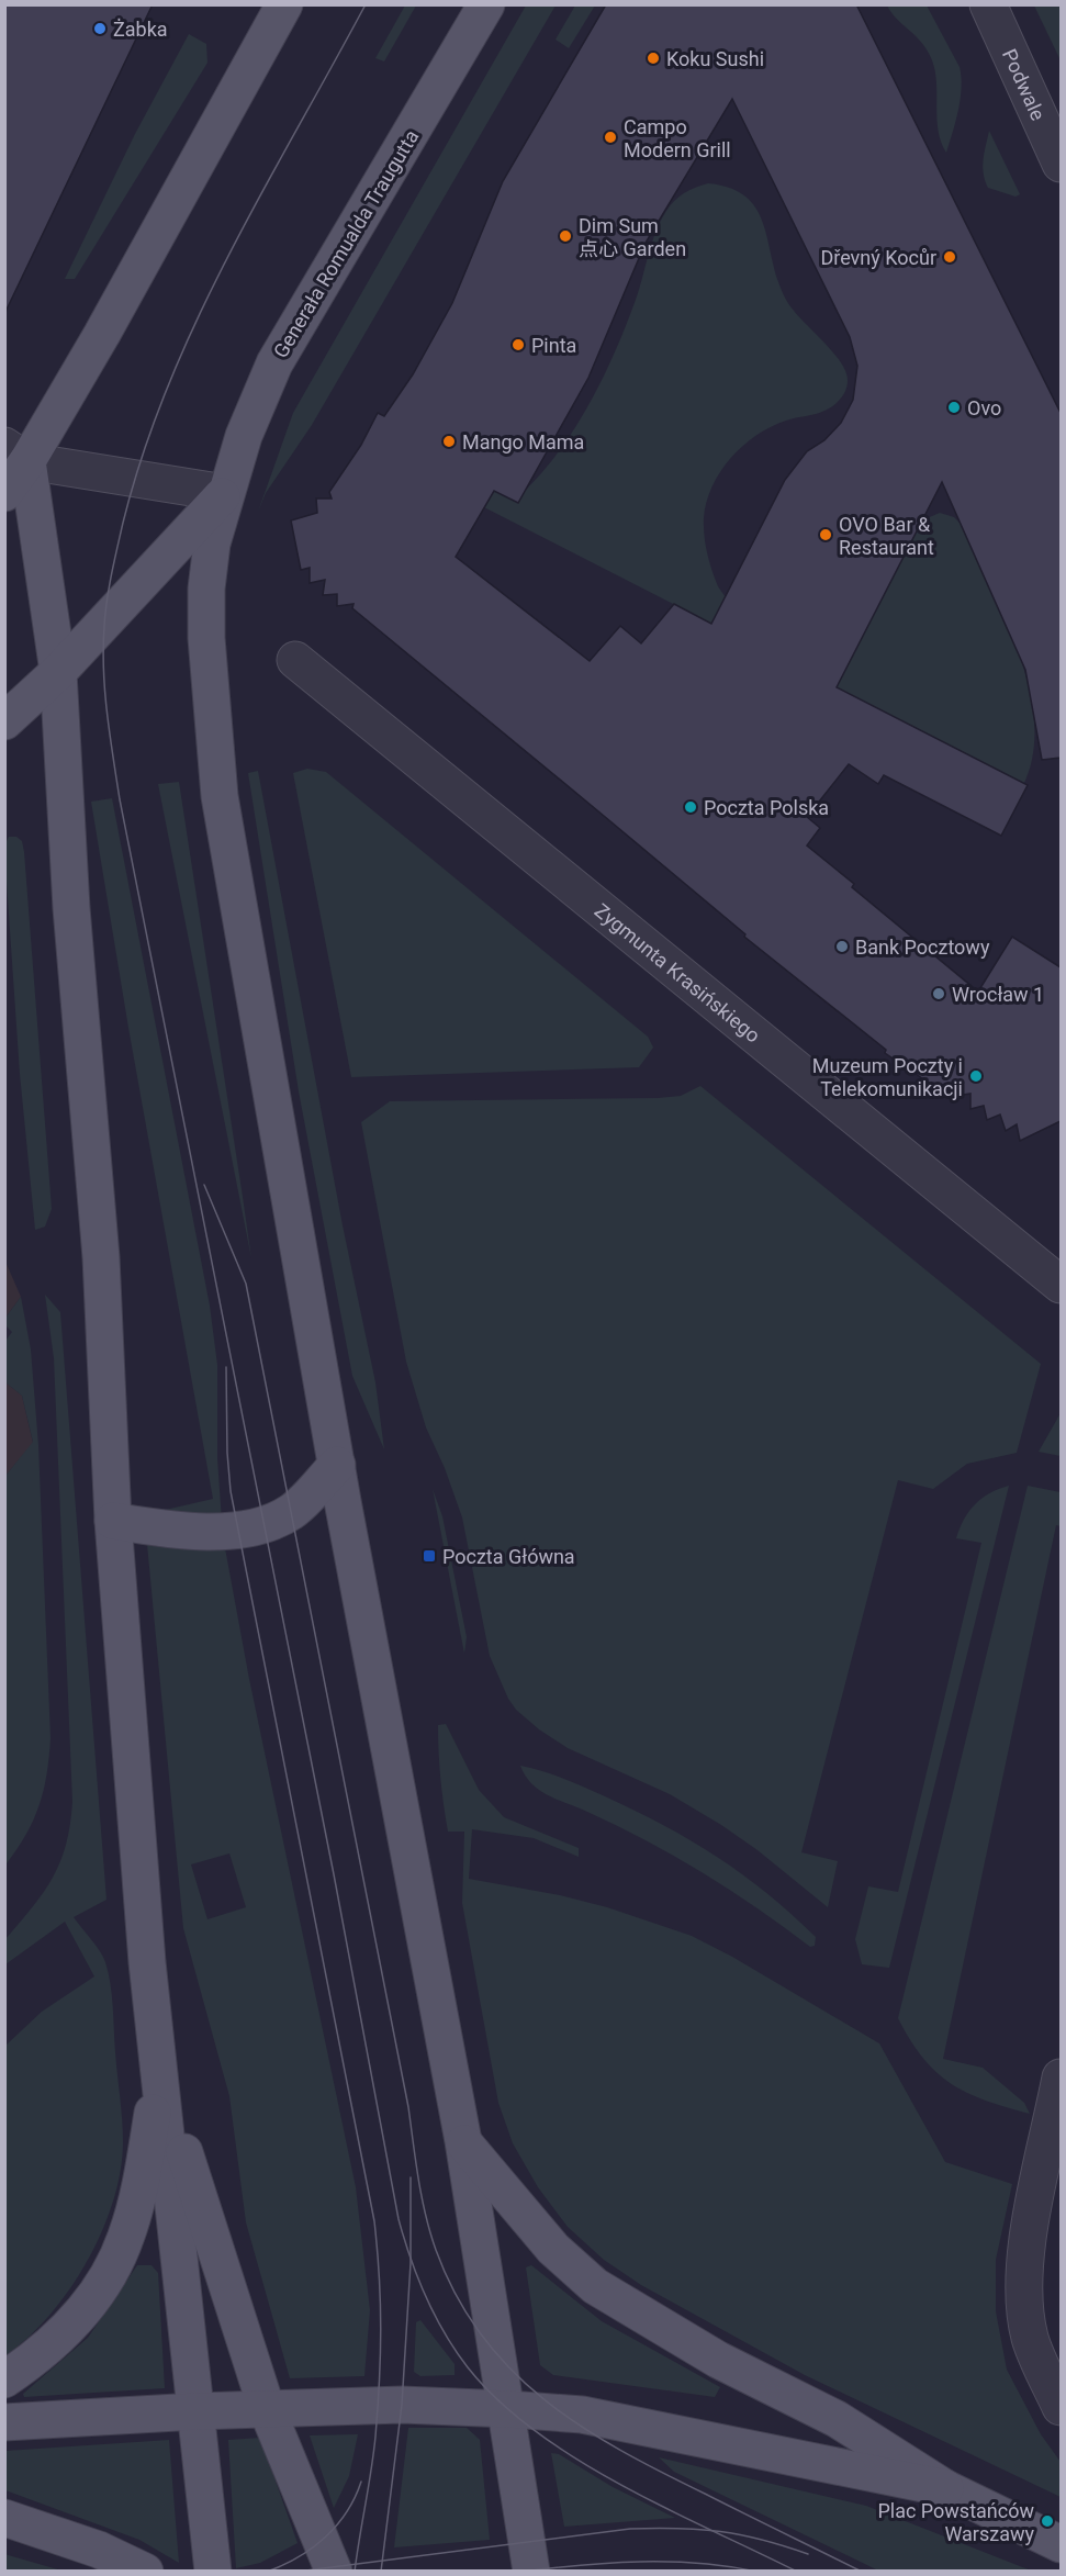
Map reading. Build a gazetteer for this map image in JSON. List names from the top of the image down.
{
  "streets": {
    "main road": ["Generała Romualda Traugutta"],
    "street": ["Podwale", "Zygmunta Krasińskiego"]
  },
  "places": {
    "other": [
      "Żabka",
      "Koku Sushi",
      "Campo Modern Grill",
      "Dim Sum 点心 Garden",
      "Dřevný Kocůr",
      "Pinta",
      "Ovo",
      "Mango Mama",
      "OVO Bar & Restaurant",
      "Poczta Polska",
      "Bank Pocztowy",
      "Wrocław 1",
      "Muzeum Poczty i Telekomunikacji",
      "Plac Powstańców Warszawy"
    ],
    "transit": ["Poczta Główna"]
  }
}
